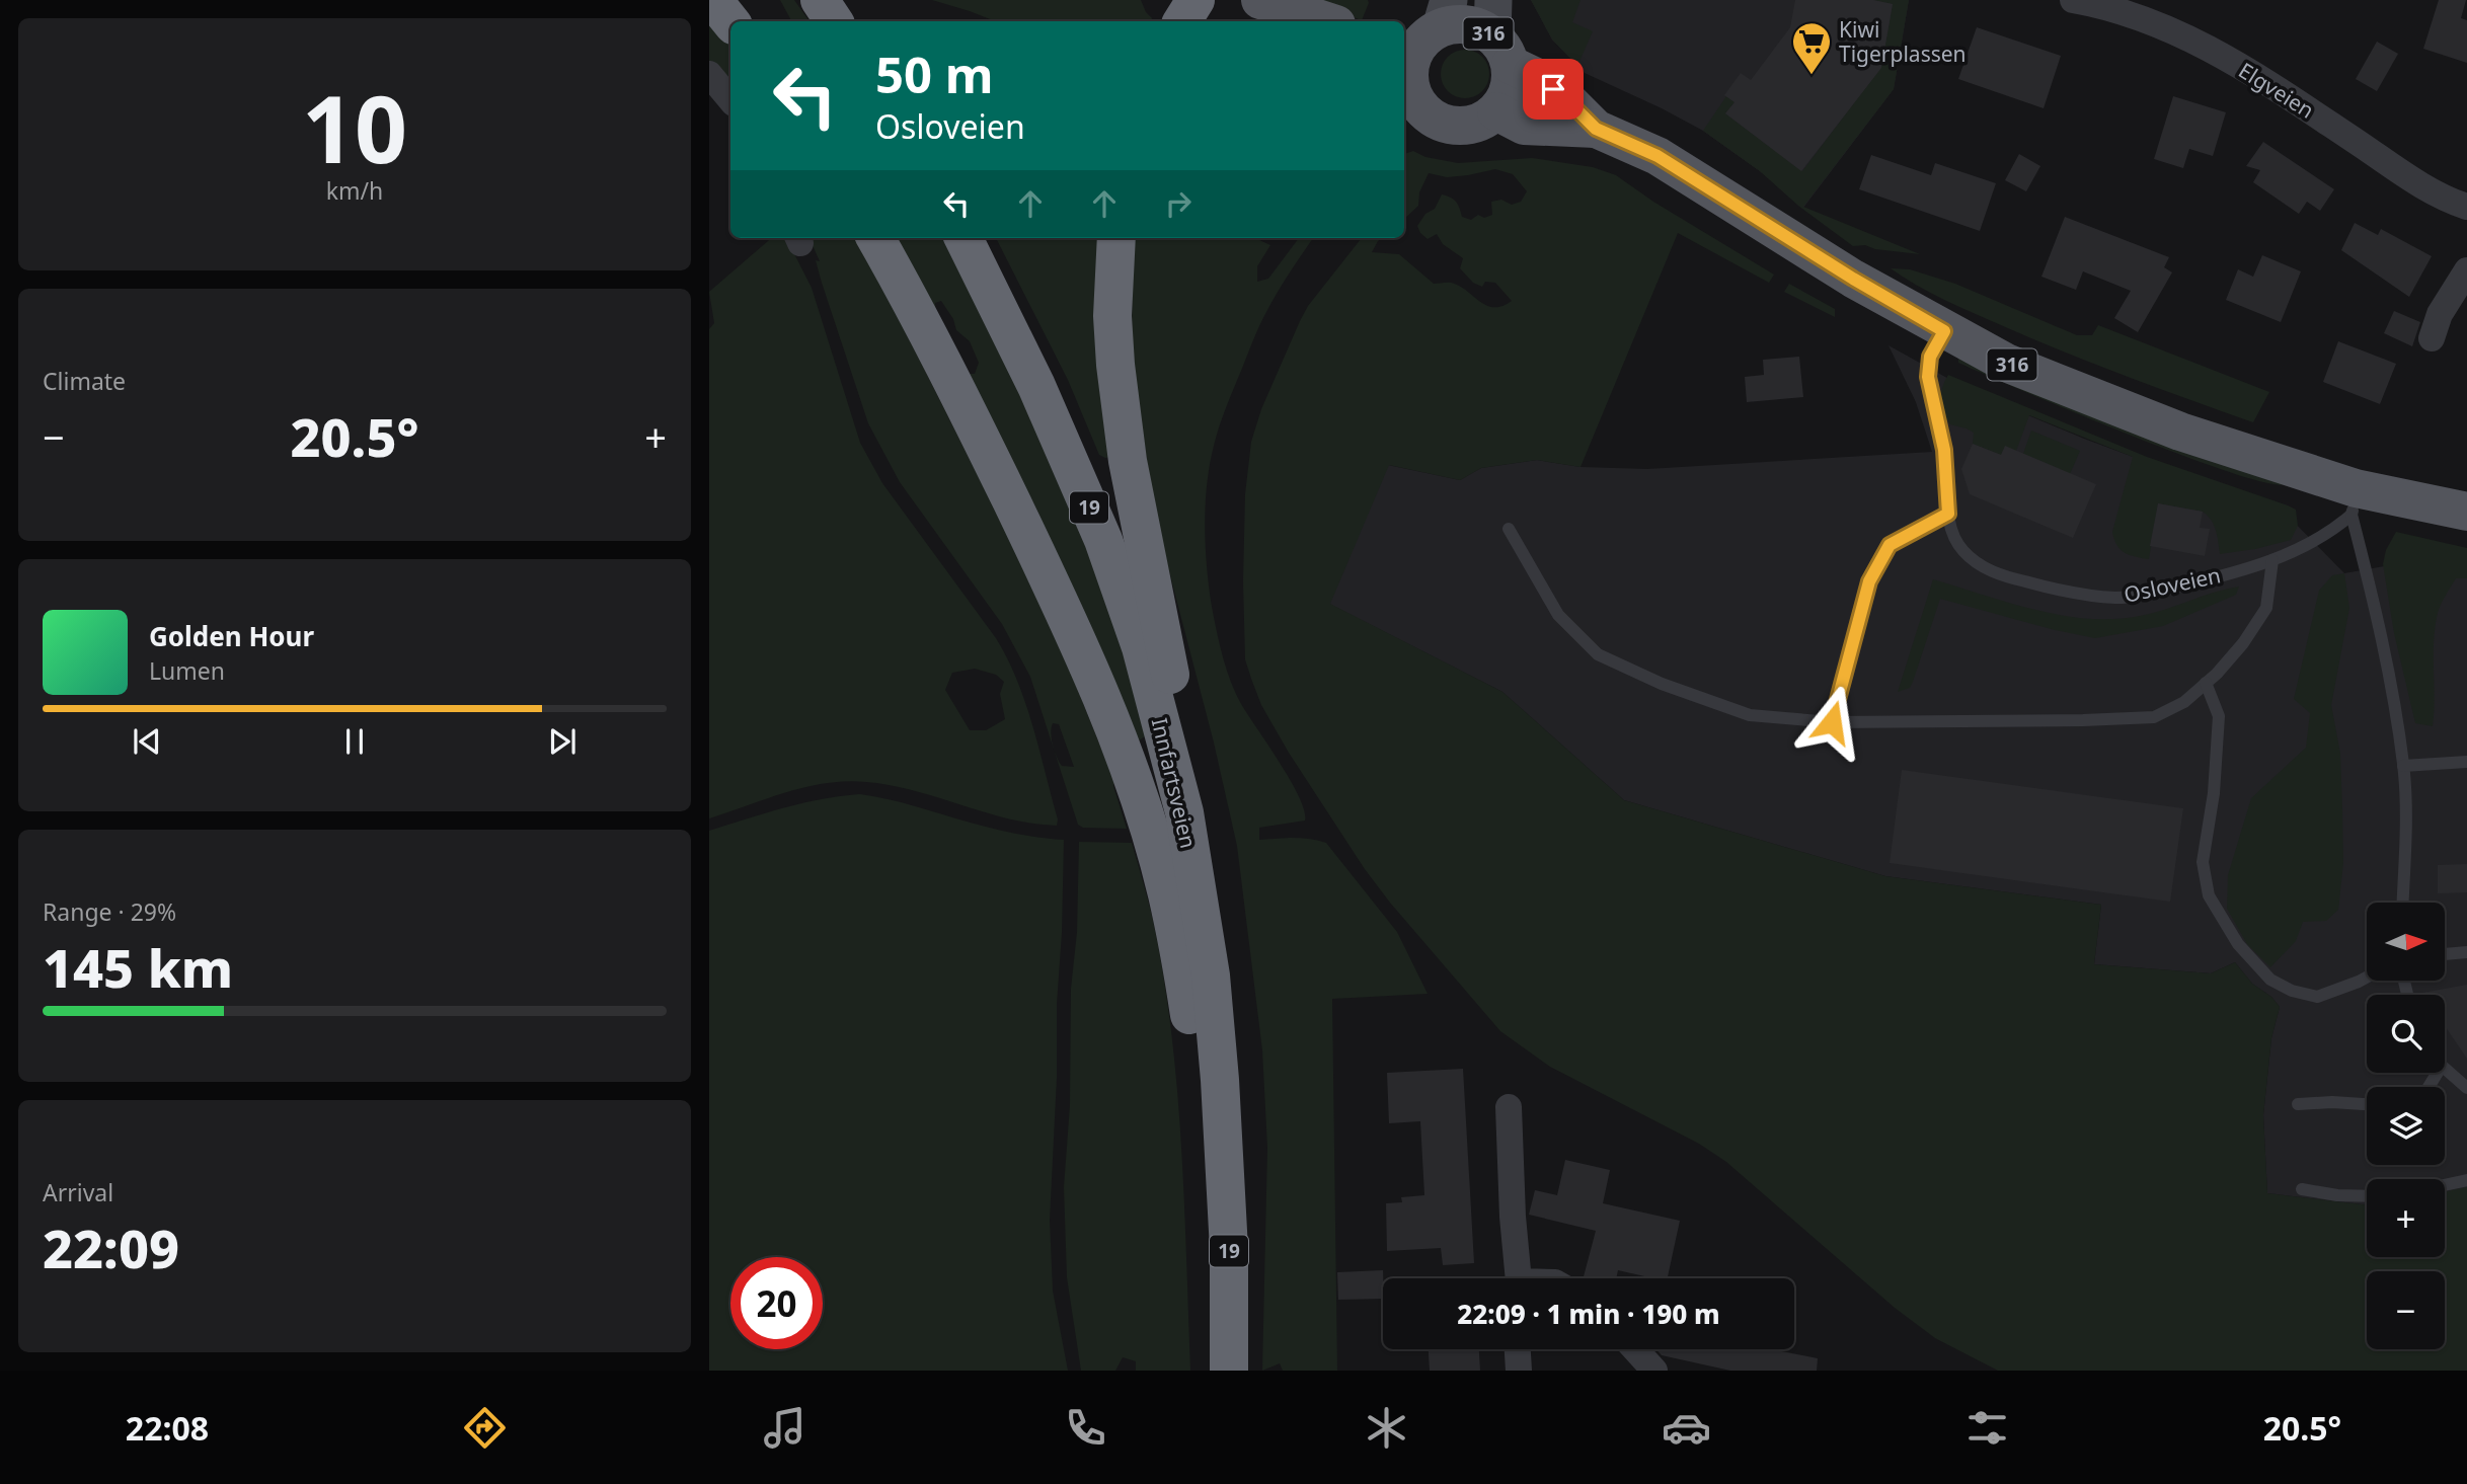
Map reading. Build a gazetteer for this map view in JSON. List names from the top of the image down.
{
  "streets": {
    "highway": ["19", "Innfartsveien"],
    "main road": ["316"],
    "street": ["Elgveien"],
    "lane": ["Osloveien"]
  },
  "crossings": [
    ["316", "Osloveien"]
  ],
  "places": {
    "supermarket": ["Kiwi Tigerplassen"]
  },
  "north": "right",
  "page": {
    "tile": [
      ["10", "km/h"],
      "Climate",
      ["Range · 29%", "145 km"],
      ["Arrival", "22:09"]
    ],
    "turn": ["50 m", "Osloveien"],
    "heat": ["−", "20.5°", "+"],
    "song": ["Golden Hour", "Lumen"],
    "map_buttons": ["+", "−"],
    "limit": "20",
    "trip": "22:09 · 1 min · 190 m",
    "tabs": ["22:08", "20.5°"]
  }
}
